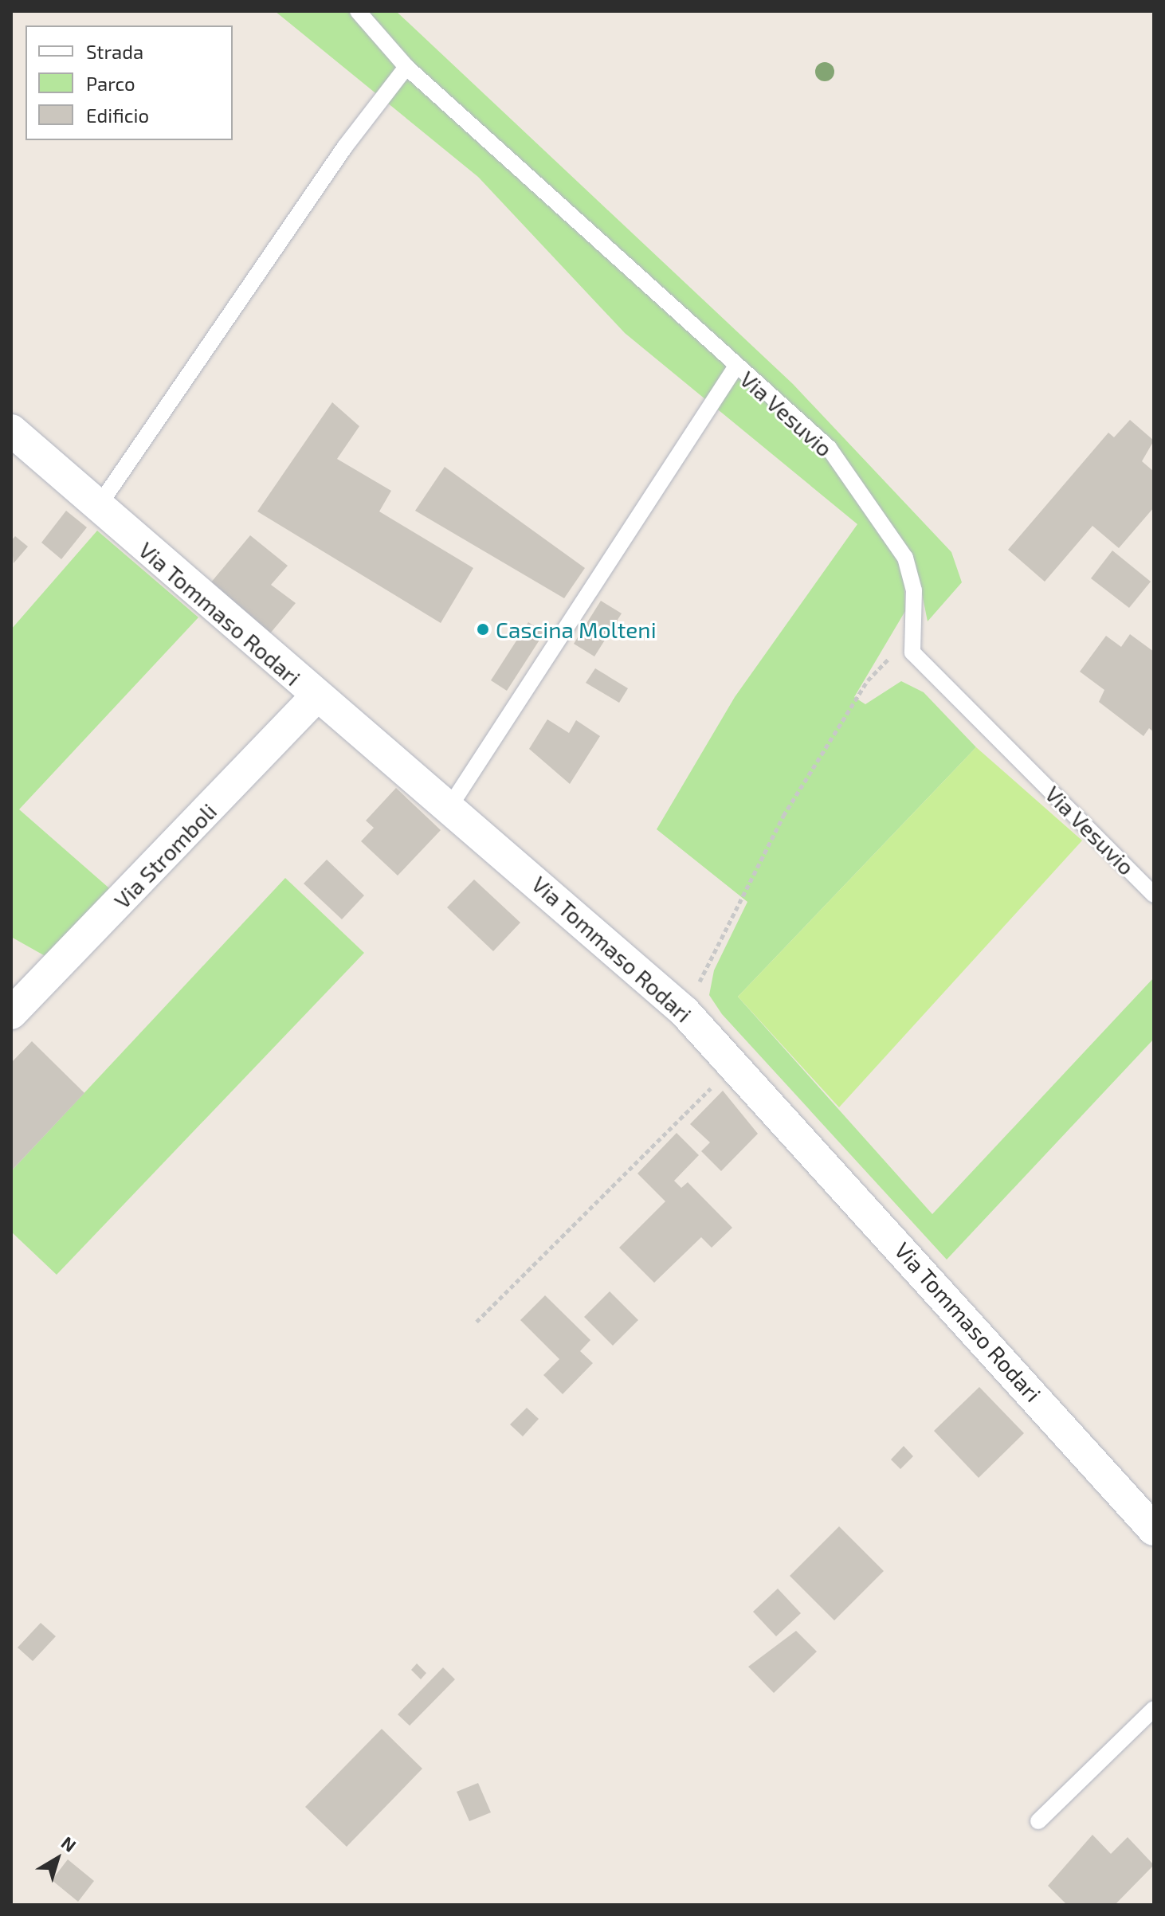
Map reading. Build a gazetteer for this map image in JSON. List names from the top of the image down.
{
  "streets": {
    "street": ["Via Tommaso Rodari", "Via Stromboli"],
    "lane": ["Via Vesuvio"]
  },
  "crossings": [
    ["Via Tommaso Rodari", "Via Stromboli"]
  ],
  "places": ["Cascina Molteni"],
  "legend": ["Strada", "Parco", "Edificio"],
  "north": "top right"
}
